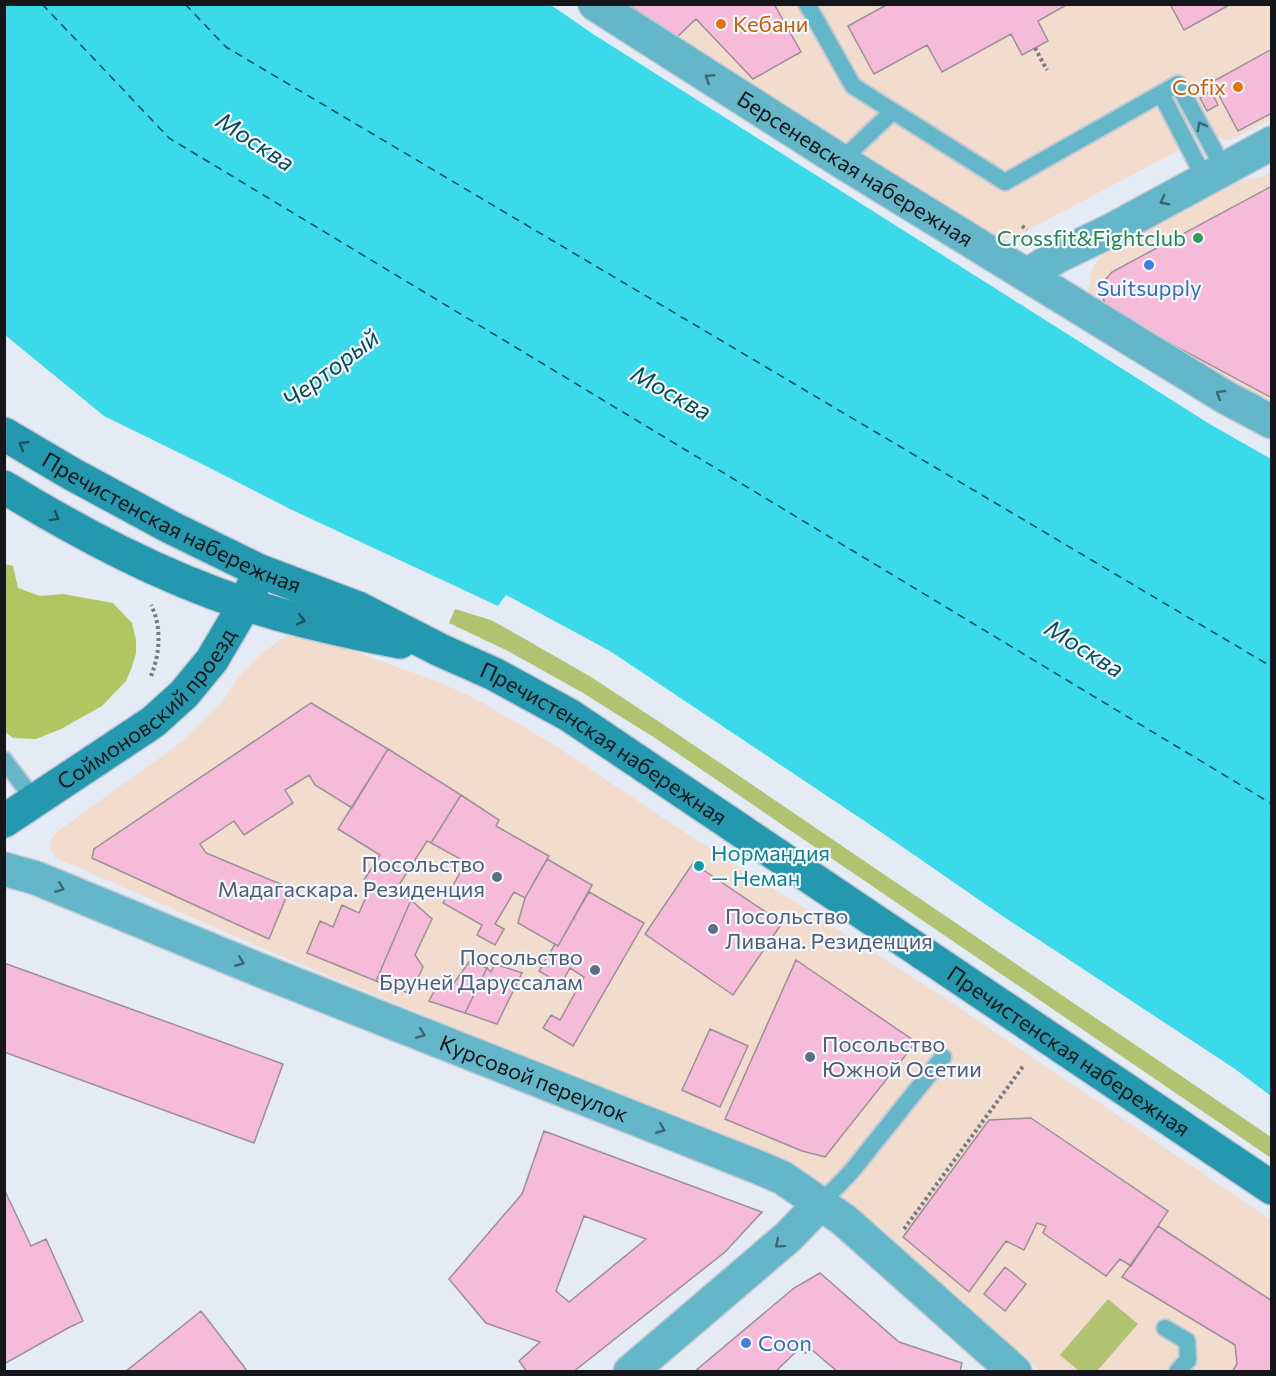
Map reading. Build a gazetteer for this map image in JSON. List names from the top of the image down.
{
  "streets": {
    "main road": ["Пречистенская набережная", "Соймоновский проезд"],
    "street": ["Берсеневская набережная", "Курсовой переулок"]
  },
  "crossings": [
    ["Пречистенская набережная", "Соймоновский проезд"]
  ],
  "one_way": ["Берсеневская набережная", "Курсовой переулок"],
  "water": ["Москва", "Черторый"],
  "places": [
    "Кебани",
    "Cofix",
    "Crossfit&Fightclub",
    "Suitsupply",
    "Нормандия — Неман",
    "Посольство Мадагаскара. Резиденция",
    "Посольство Ливана. Резиденция",
    "Посольство Бруней Даруссалам",
    "Посольство Южной Осетии",
    "Coon"
  ]
}
